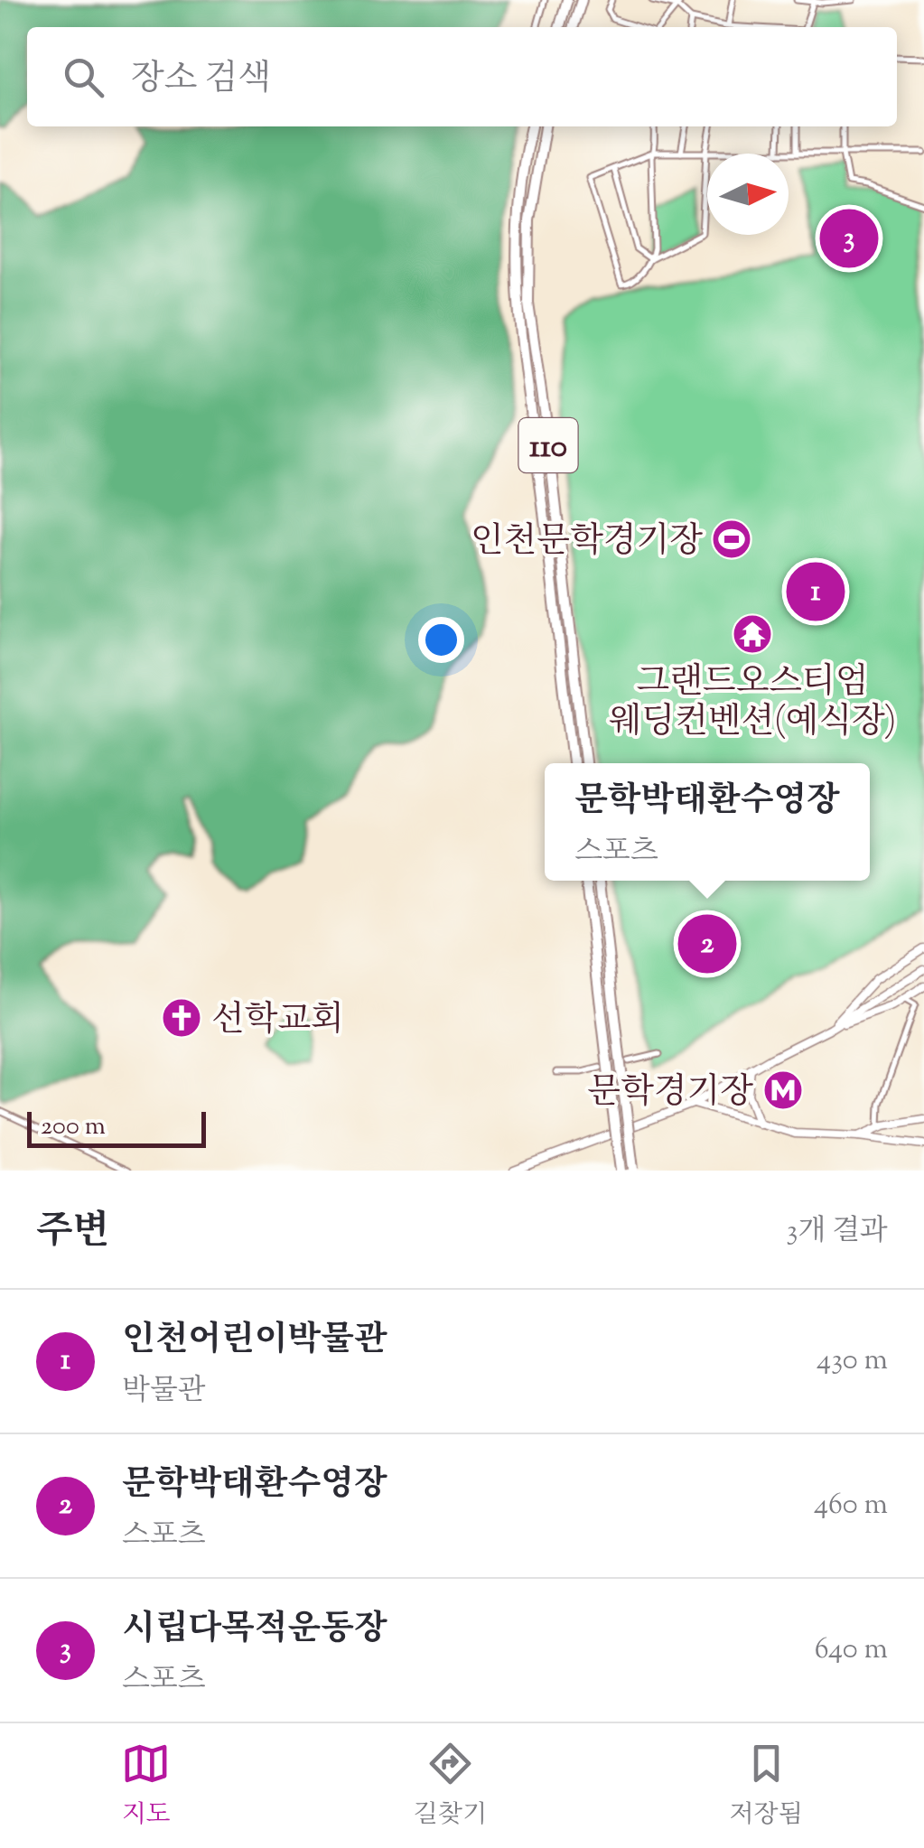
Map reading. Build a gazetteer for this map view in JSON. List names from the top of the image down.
{
  "streets": {
    "highway": ["110"]
  },
  "places": {
    "sports": ["인천문학경기장"],
    "temple": ["그랜드오스티엄 웨딩컨벤션(예식장)"],
    "church": ["선학교회"],
    "metro station": ["문학경기장"]
  },
  "scale_bar": "200 m",
  "north": "right",
  "page": {
    "search": "장소 검색",
    "pins": ["3", "1", "2"],
    "popup": ["문학박태환수영장", "스포츠"],
    "scale": "200 m",
    "heading": ["주변", "3개 결과"],
    "list": [
      {
        "mark": "1",
        "name": "인천어린이박물관",
        "note": "박물관",
        "value": "430 m"
      },
      {
        "mark": "2",
        "name": "문학박태환수영장",
        "note": "스포츠",
        "value": "460 m"
      },
      {
        "mark": "3",
        "name": "시립다목적운동장",
        "note": "스포츠",
        "value": "640 m"
      }
    ],
    "nav": ["지도", "길찾기", "저장됨"]
  }
}
